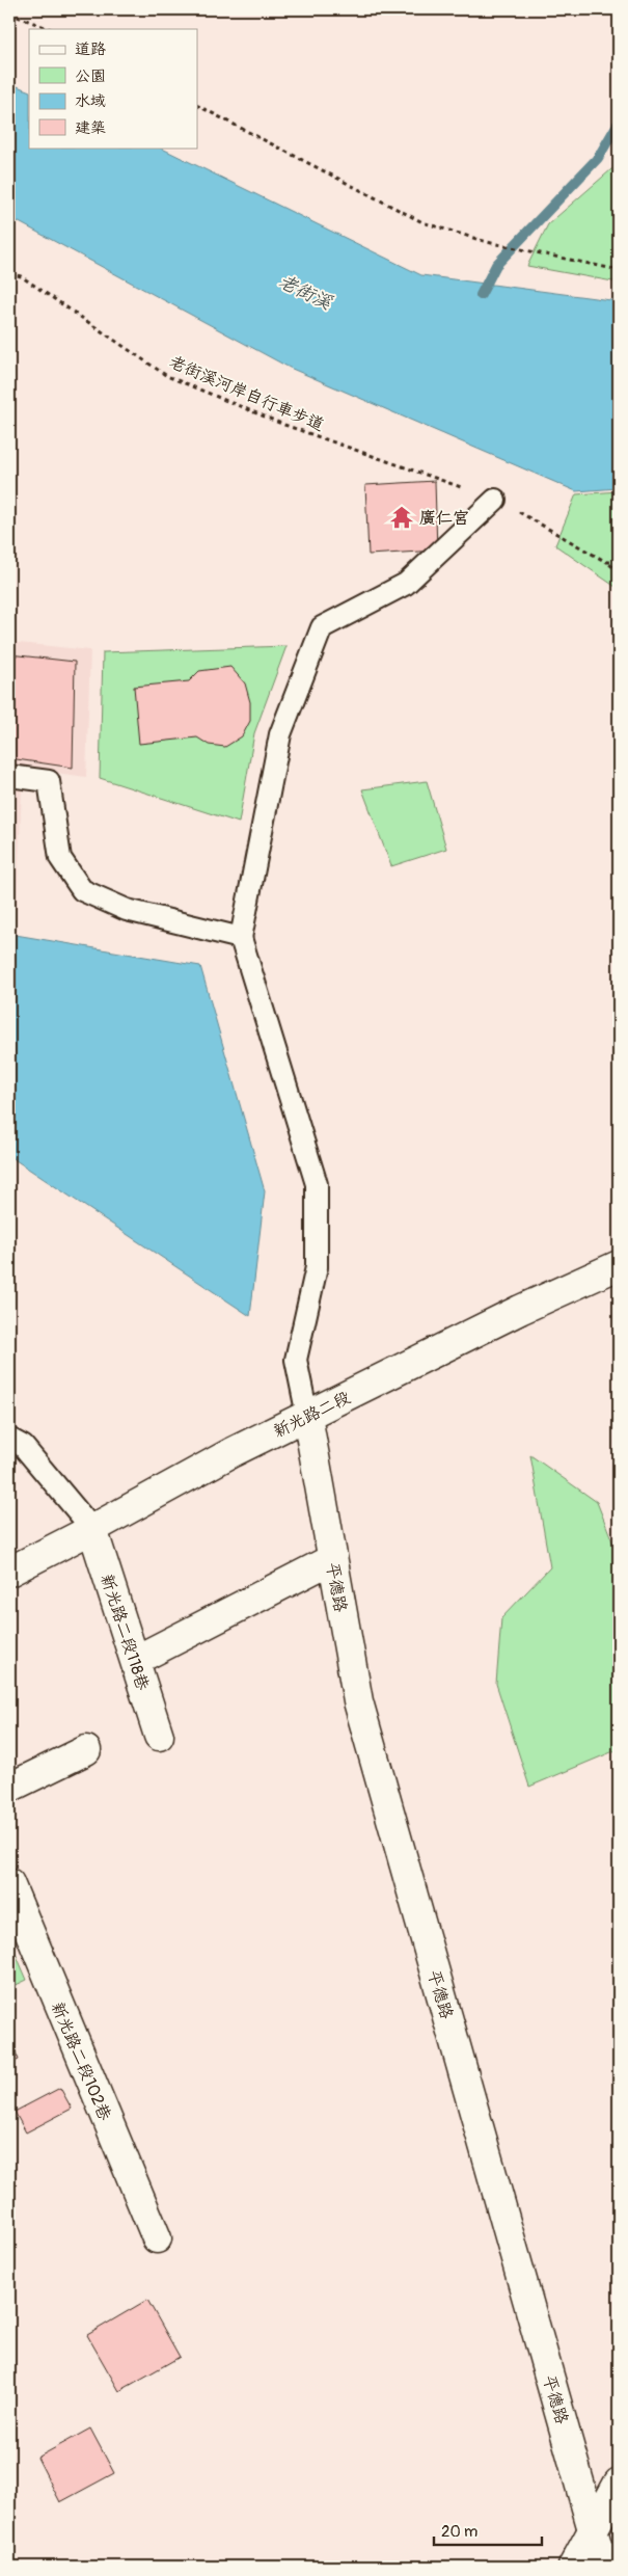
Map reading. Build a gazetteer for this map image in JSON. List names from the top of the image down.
{
  "streets": {
    "main road": [
      "新光路二段",
      "平德路",
      "新光路二段118巷",
      "新光路二段102巷"
    ],
    "path": ["老街溪河岸自行車步道"]
  },
  "crossings": [
    ["新光路二段", "平德路"],
    ["新光路二段", "新光路二段118巷"]
  ],
  "water": ["老街溪"],
  "places": {
    "temple": ["廣仁宮"]
  },
  "legend": [
    "道路",
    "公園",
    "水域",
    "建築"
  ],
  "scale_bar": "20 m"
}
